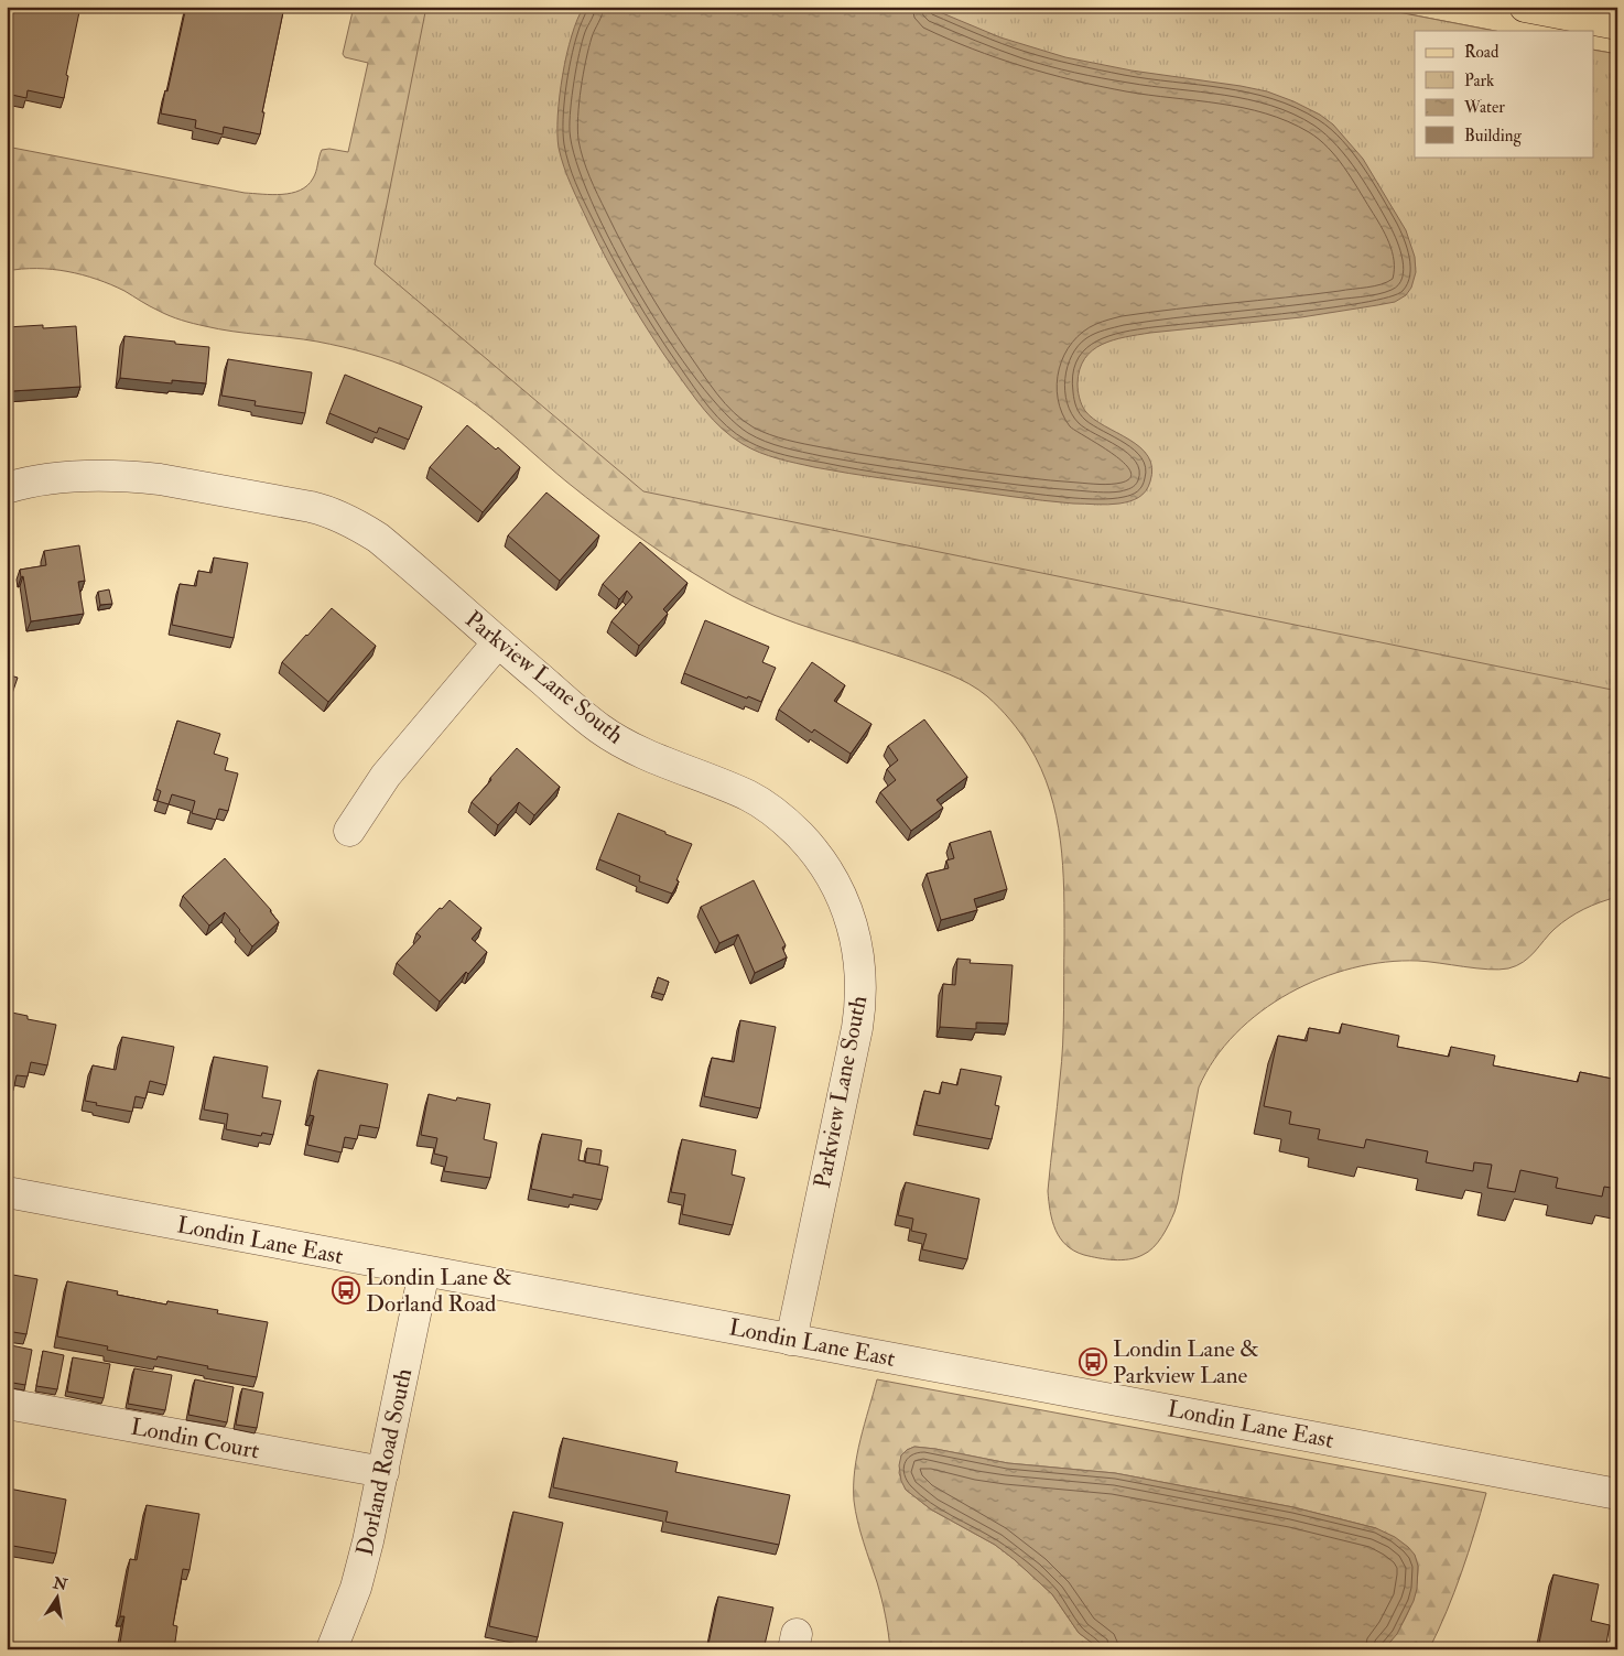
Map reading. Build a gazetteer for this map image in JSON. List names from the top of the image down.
{
  "streets": {
    "street": [
      "Parkview Lane South",
      "Londin Lane East",
      "Londin Court",
      "Dorland Road South"
    ]
  },
  "crossings": [
    ["Parkview Lane South", "Londin Lane East"],
    ["Londin Lane East", "Dorland Road South"],
    ["Londin Court", "Dorland Road South"]
  ],
  "places": {
    "bus stop": ["Londin Lane & Dorland Road", "Londin Lane & Parkview Lane"]
  },
  "legend": [
    "Road",
    "Park",
    "Water",
    "Building"
  ],
  "north": "top"
}
